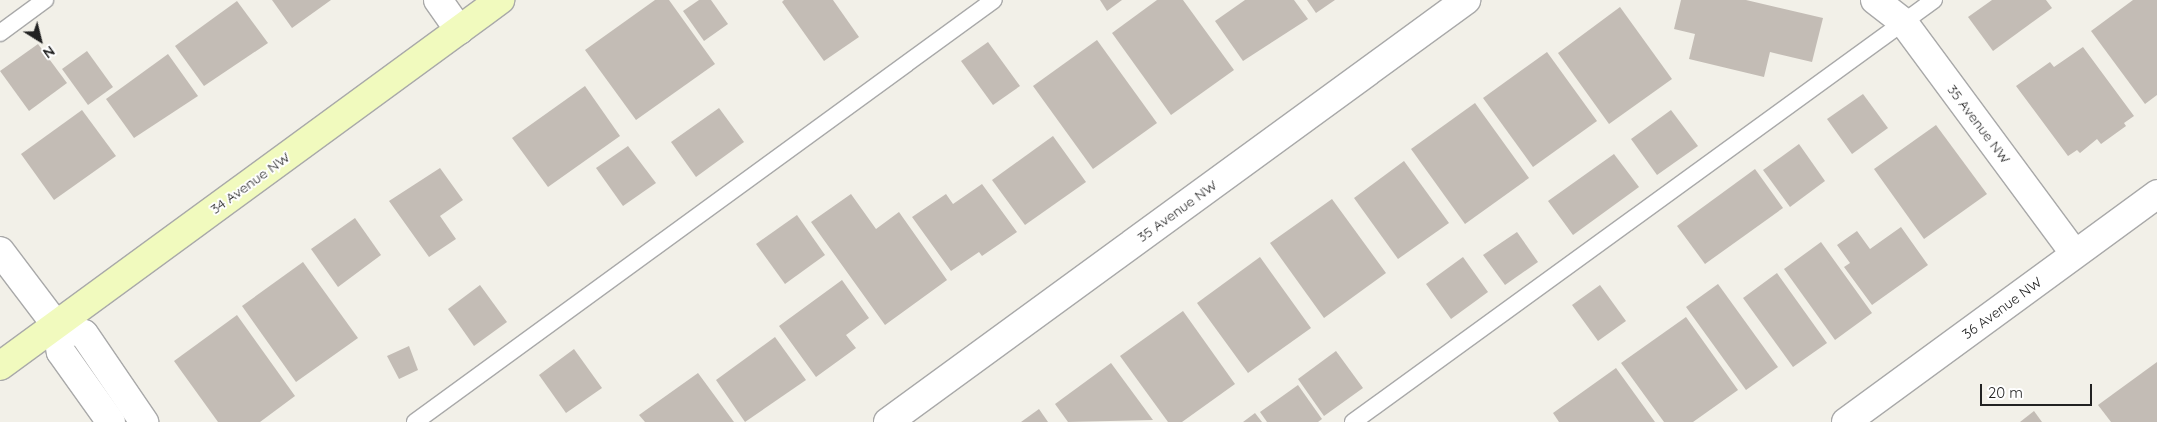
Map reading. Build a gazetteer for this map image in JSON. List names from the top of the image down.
{
  "streets": {
    "street": ["35 Avenue NW", "34 Avenue NW", "36 Avenue NW"]
  },
  "crossings": [
    ["35 Avenue NW", "36 Avenue NW"]
  ],
  "scale_bar": "20 m",
  "north": "bottom right"
}
